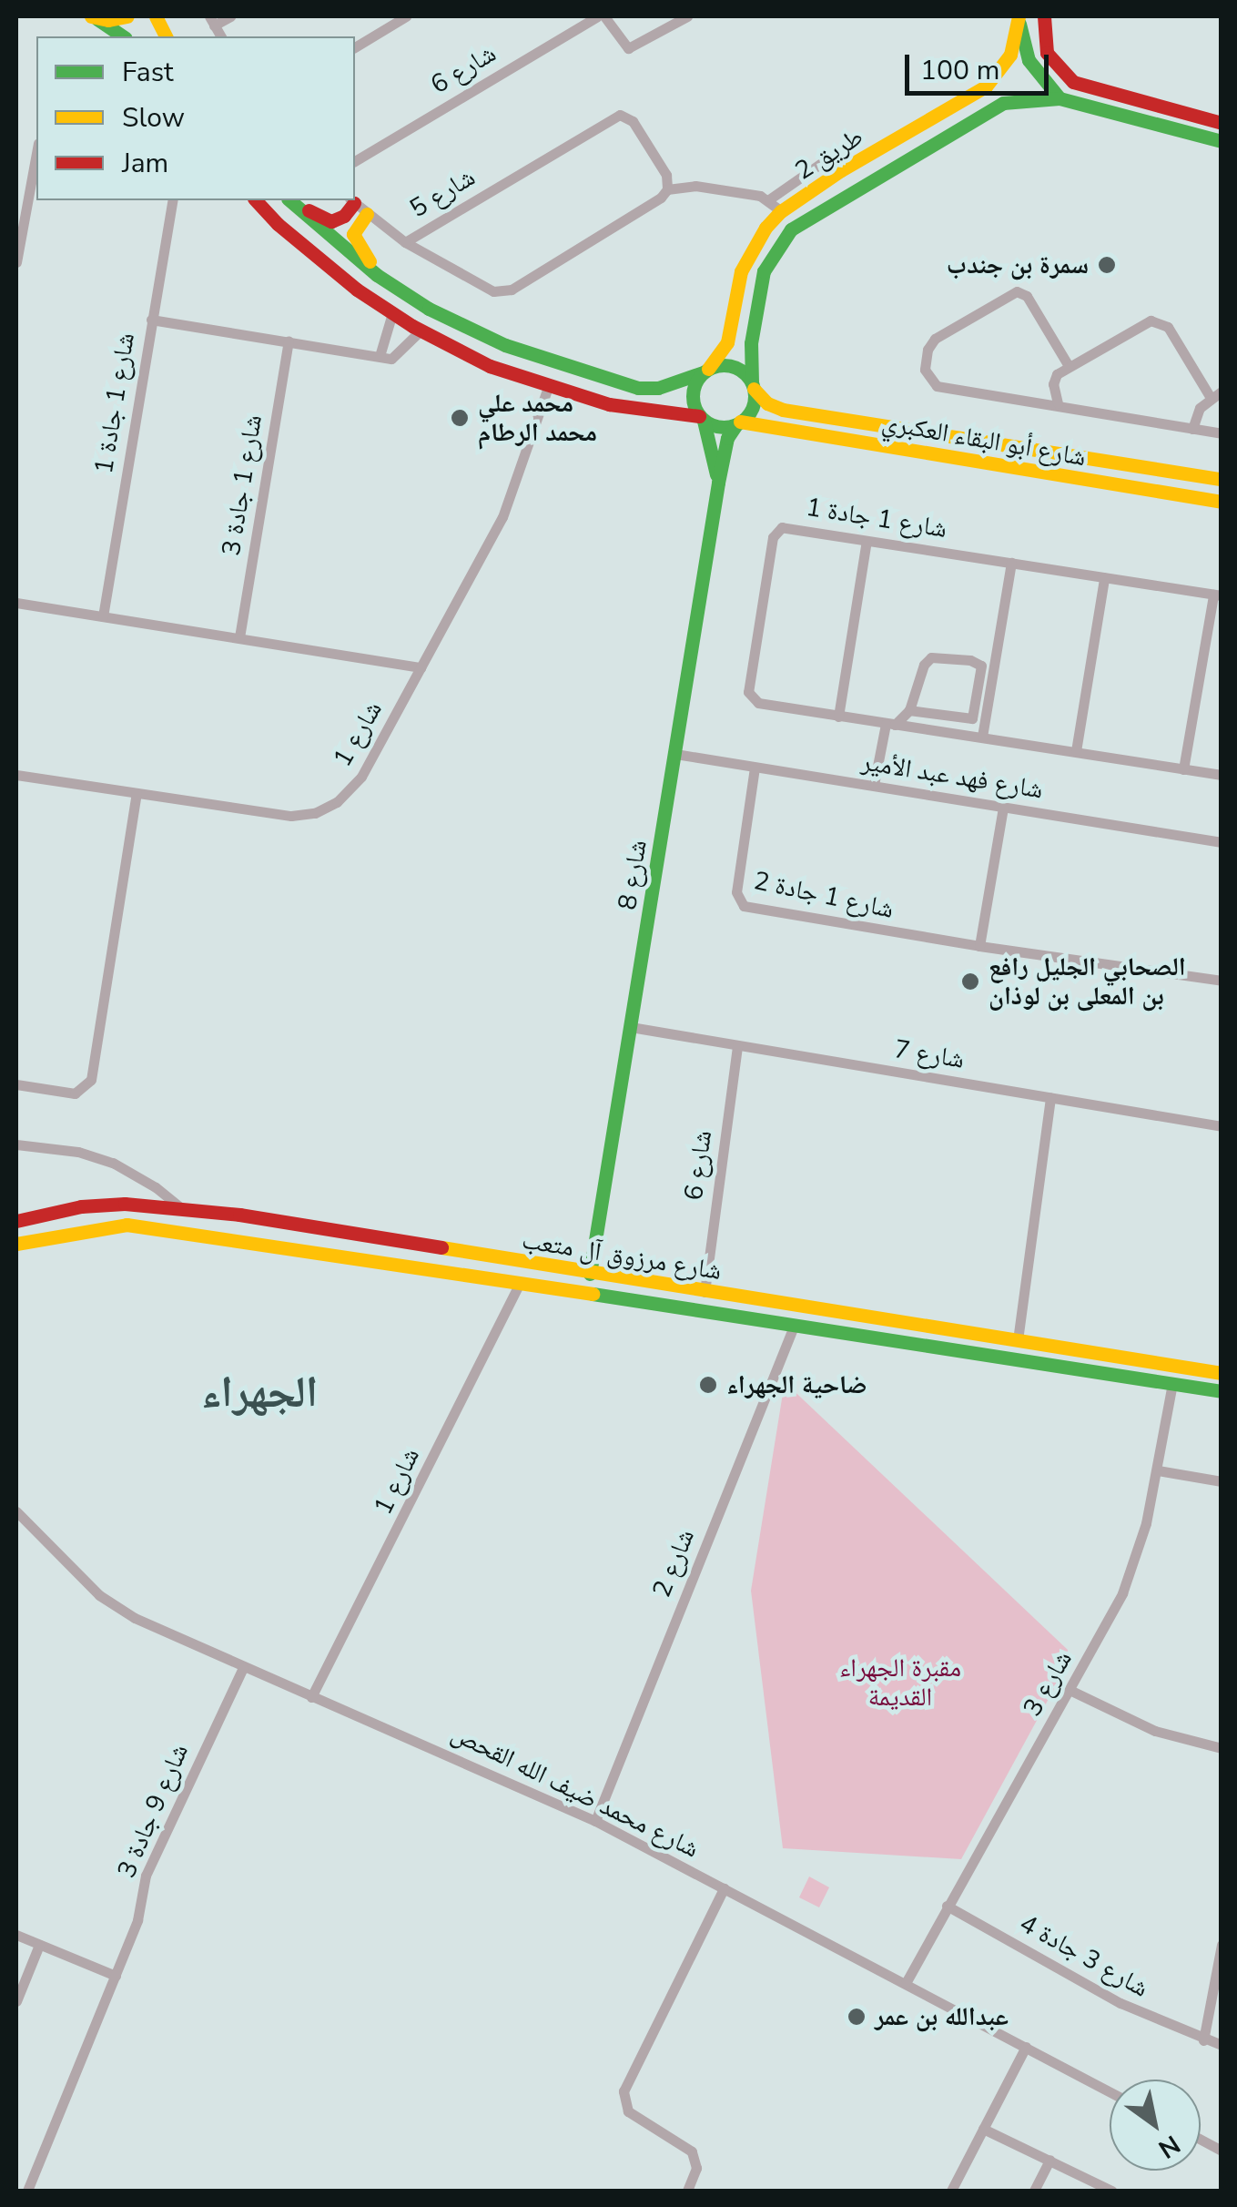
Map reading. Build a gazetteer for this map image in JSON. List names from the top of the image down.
{
  "streets": {
    "main road": [
      "طريق 2",
      "شارع أبو البقاء العكبري",
      "شارع 8",
      "شارع مرزوق آل متعب"
    ],
    "street": [
      "شارع 6",
      "شارع 5",
      "شارع 1 جادة 1",
      "شارع 1 جادة 3",
      "شارع 1",
      "شارع فهد عبد الأمير",
      "شارع 1 جادة 2",
      "شارع 7",
      "شارع 2",
      "شارع 3",
      "شارع محمد ضيف الله القحص",
      "شارع 9 جادة 3",
      "شارع 3 جادة 4"
    ]
  },
  "crossings": [
    ["شارع 6", "شارع 7"],
    ["شارع 6", "شارع مرزوق آل متعب"],
    ["طريق 2", "شارع أبو البقاء العكبري"],
    ["طريق 2", "شارع 8"],
    ["شارع أبو البقاء العكبري", "شارع 8"],
    ["شارع 1", "شارع مرزوق آل متعب"],
    ["شارع 1", "شارع محمد ضيف الله القحص"],
    ["شارع فهد عبد الأمير", "شارع 8"],
    ["شارع فهد عبد الأمير", "شارع 1 جادة 2"],
    ["شارع 8", "شارع 7"],
    ["شارع 8", "شارع مرزوق آل متعب"],
    ["شارع مرزوق آل متعب", "شارع 2"],
    ["شارع مرزوق آل متعب", "شارع 3"],
    ["شارع 2", "شارع محمد ضيف الله القحص"],
    ["شارع 3", "شارع محمد ضيف الله القحص"],
    ["شارع 3", "شارع 3 جادة 4"],
    ["شارع محمد ضيف الله القحص", "شارع 9 جادة 3"]
  ],
  "districts": ["الجهراء"],
  "parks": ["مقبرة الجهراء القديمة"],
  "places": [
    "سمرة بن جندب",
    "محمد علي محمد الرطام",
    "الصحابي الجليل رافع بن المعلى بن لوذان",
    "ضاحية الجهراء",
    "عبدالله بن عمر"
  ],
  "legend": ["Fast", "Slow", "Jam"],
  "scale_bar": "100 m",
  "north": "bottom right"
}
